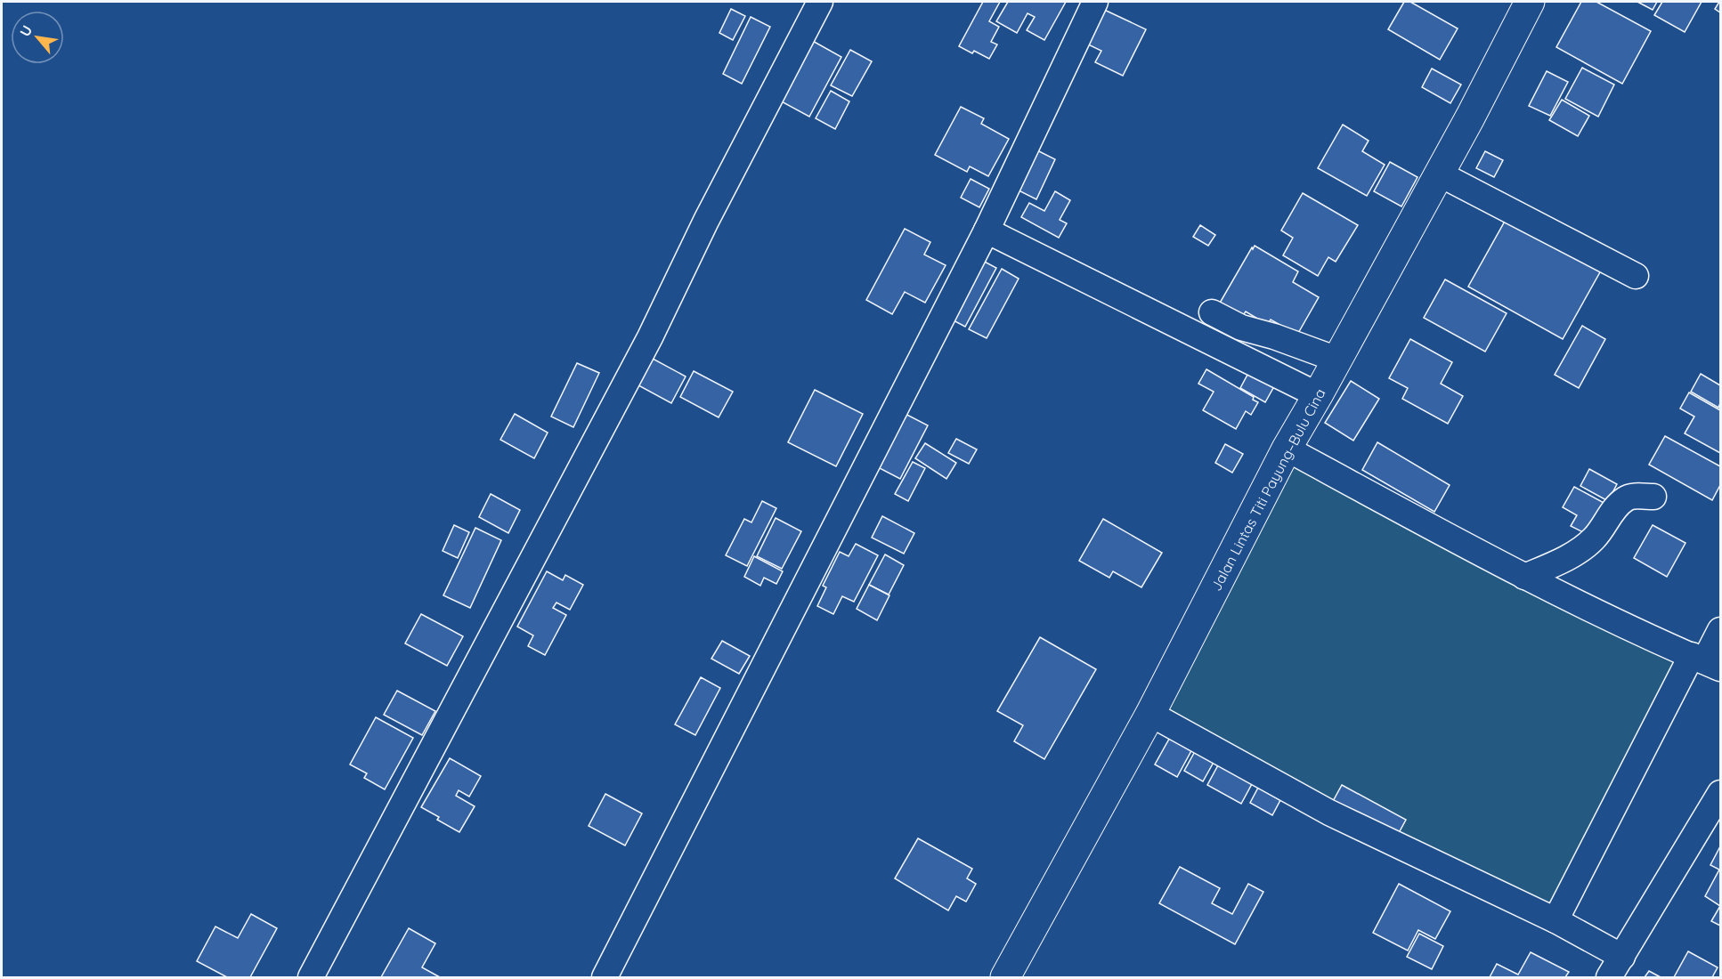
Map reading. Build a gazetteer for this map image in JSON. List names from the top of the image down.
{
  "streets": {
    "main road": ["Jalan Lintas Titi Payung–Bulu Cina"]
  },
  "north": "top left"
}
